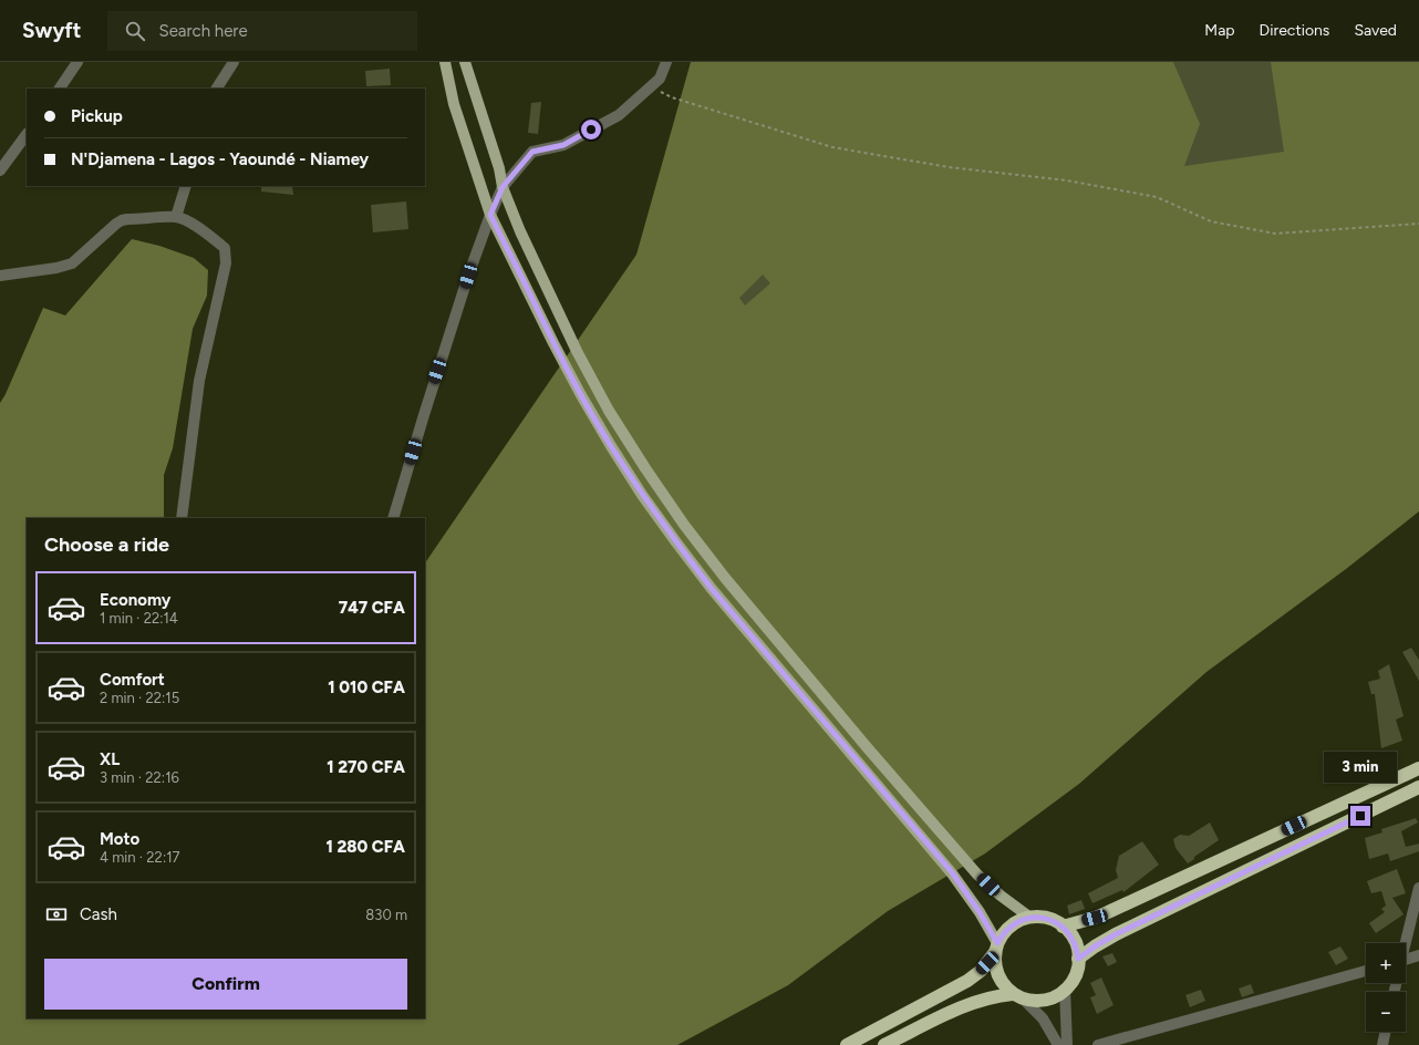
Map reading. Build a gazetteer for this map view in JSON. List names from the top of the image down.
{
  "page": {
    "header": "Swyft",
    "search": "Search here",
    "nav": ["Map", "Directions", "Saved"],
    "banner": ["Pickup", "N'Djamena - Lagos - Yaoundé - Niamey"],
    "heading": "Choose a ride",
    "list": [
      {
        "name": "Economy",
        "note": "1 min · 22:14",
        "value": "747 CFA"
      },
      {
        "name": "Comfort",
        "note": "2 min · 22:15",
        "value": "1 010 CFA"
      },
      {
        "name": "XL",
        "note": "3 min · 22:16",
        "value": "1 270 CFA"
      },
      {
        "name": "Moto",
        "note": "4 min · 22:17",
        "value": "1 280 CFA"
      }
    ],
    "bubble": "3 min",
    "pay": ["Cash", "830 m"],
    "map_buttons": ["+", "−"],
    "buttons": "Confirm"
  }
}
